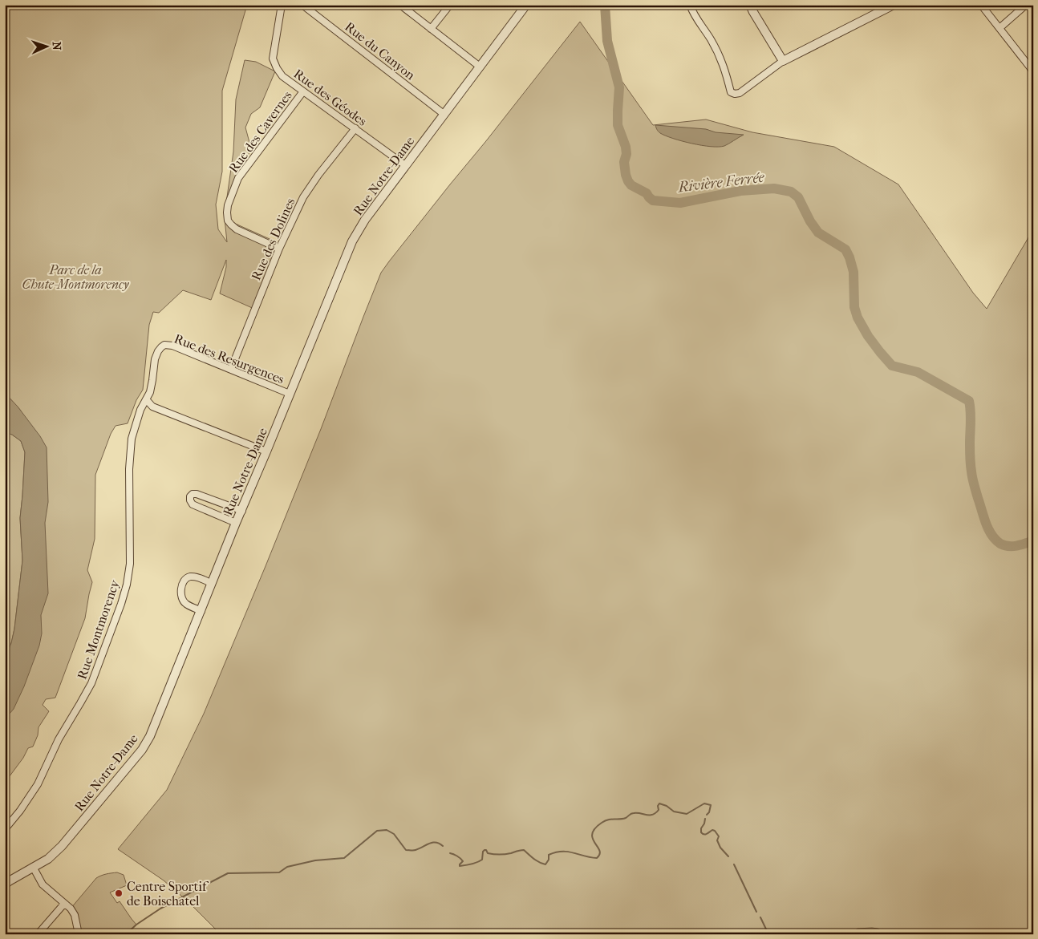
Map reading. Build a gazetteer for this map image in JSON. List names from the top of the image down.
{
  "streets": {
    "street": [
      "Rue du Canyon",
      "Rue des Géodes",
      "Rue des Cavernes",
      "Rue Notre-Dame",
      "Rue des Dolines",
      "Rue des Resurgences",
      "Rue Montmorency"
    ]
  },
  "crossings": [
    ["Rue du Canyon", "Rue Notre-Dame"],
    ["Rue des Géodes", "Rue des Cavernes"],
    ["Rue des Géodes", "Rue Notre-Dame"],
    ["Rue des Géodes", "Rue des Dolines"],
    ["Rue des Cavernes", "Rue des Dolines"],
    ["Rue Notre-Dame", "Rue des Resurgences"],
    ["Rue des Dolines", "Rue des Resurgences"],
    ["Rue des Resurgences", "Rue Montmorency"]
  ],
  "water": ["Rivière Ferrée"],
  "parks": ["Parc de la Chute-Montmorency"],
  "places": ["Centre Sportif de Boischatel"],
  "north": "right"
}
